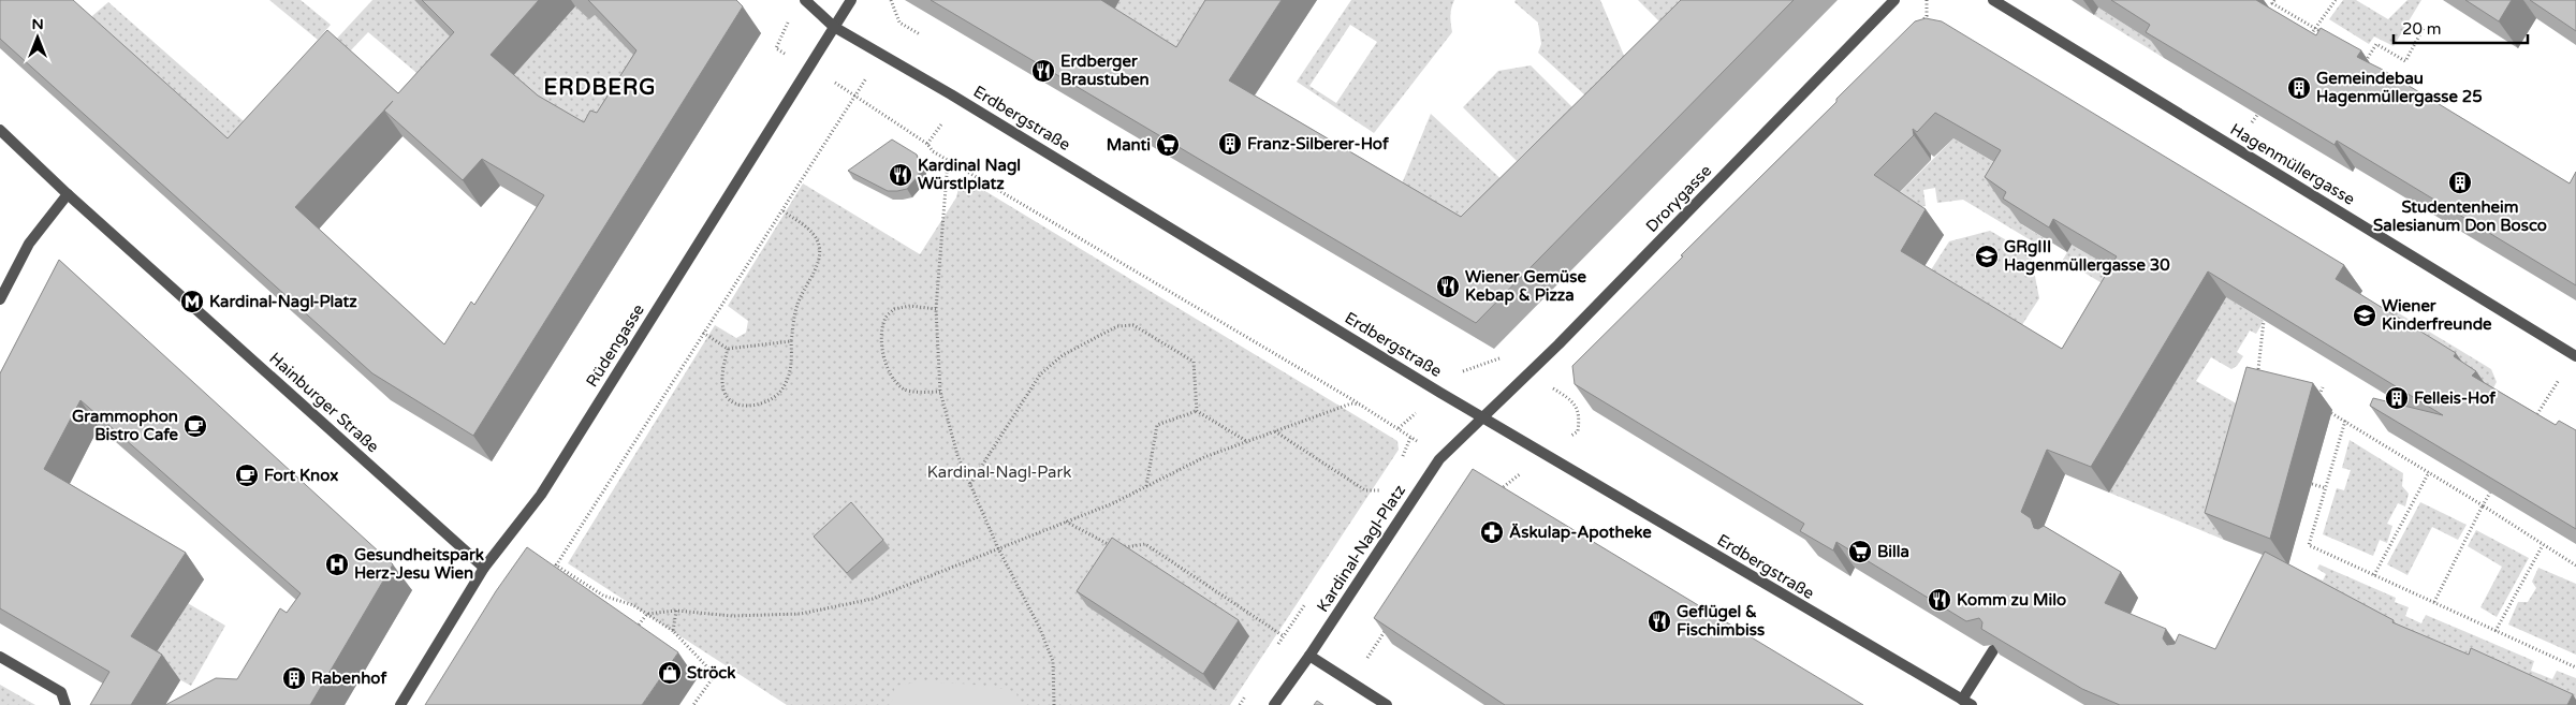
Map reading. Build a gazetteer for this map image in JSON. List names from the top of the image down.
{
  "streets": {
    "street": [
      "Erdbergstraße",
      "Hagenmüllergasse",
      "Drorygasse",
      "Rüdengasse",
      "Hainburger Straße",
      "Kardinal-Nagl-Platz"
    ]
  },
  "crossings": [
    ["Erdbergstraße", "Drorygasse"],
    ["Erdbergstraße", "Rüdengasse"],
    ["Erdbergstraße", "Kardinal-Nagl-Platz"],
    ["Drorygasse", "Kardinal-Nagl-Platz"],
    ["Rüdengasse", "Hainburger Straße"]
  ],
  "districts": ["ERDBERG"],
  "parks": ["Kardinal-Nagl-Park"],
  "places": {
    "restaurant": [
      "Erdberger Braustuben",
      "Kardinal Nagl Würstlplatz",
      "Wiener Gemüse Kebap & Pizza",
      "Komm zu Milo",
      "Geflügel & Fischimbiss"
    ],
    "building": [
      "Gemeindebau Hagenmüllergasse 25",
      "Franz-Silberer-Hof",
      "Studentenheim Salesianum Don Bosco",
      "Felleis-Hof",
      "Rabenhof"
    ],
    "supermarket": ["Manti", "Billa"],
    "school or university": ["GRgIII Hagenmüllergasse 30", "Wiener Kinderfreunde"],
    "metro station": ["Kardinal-Nagl-Platz"],
    "cafe": ["Grammophon Bistro Cafe", "Fort Knox"],
    "pharmacy": ["Äskulap-Apotheke"],
    "hospital": ["Gesundheitspark Herz-Jesu Wien"],
    "shop": ["Ströck"]
  },
  "scale_bar": "20 m",
  "north": "top"
}
